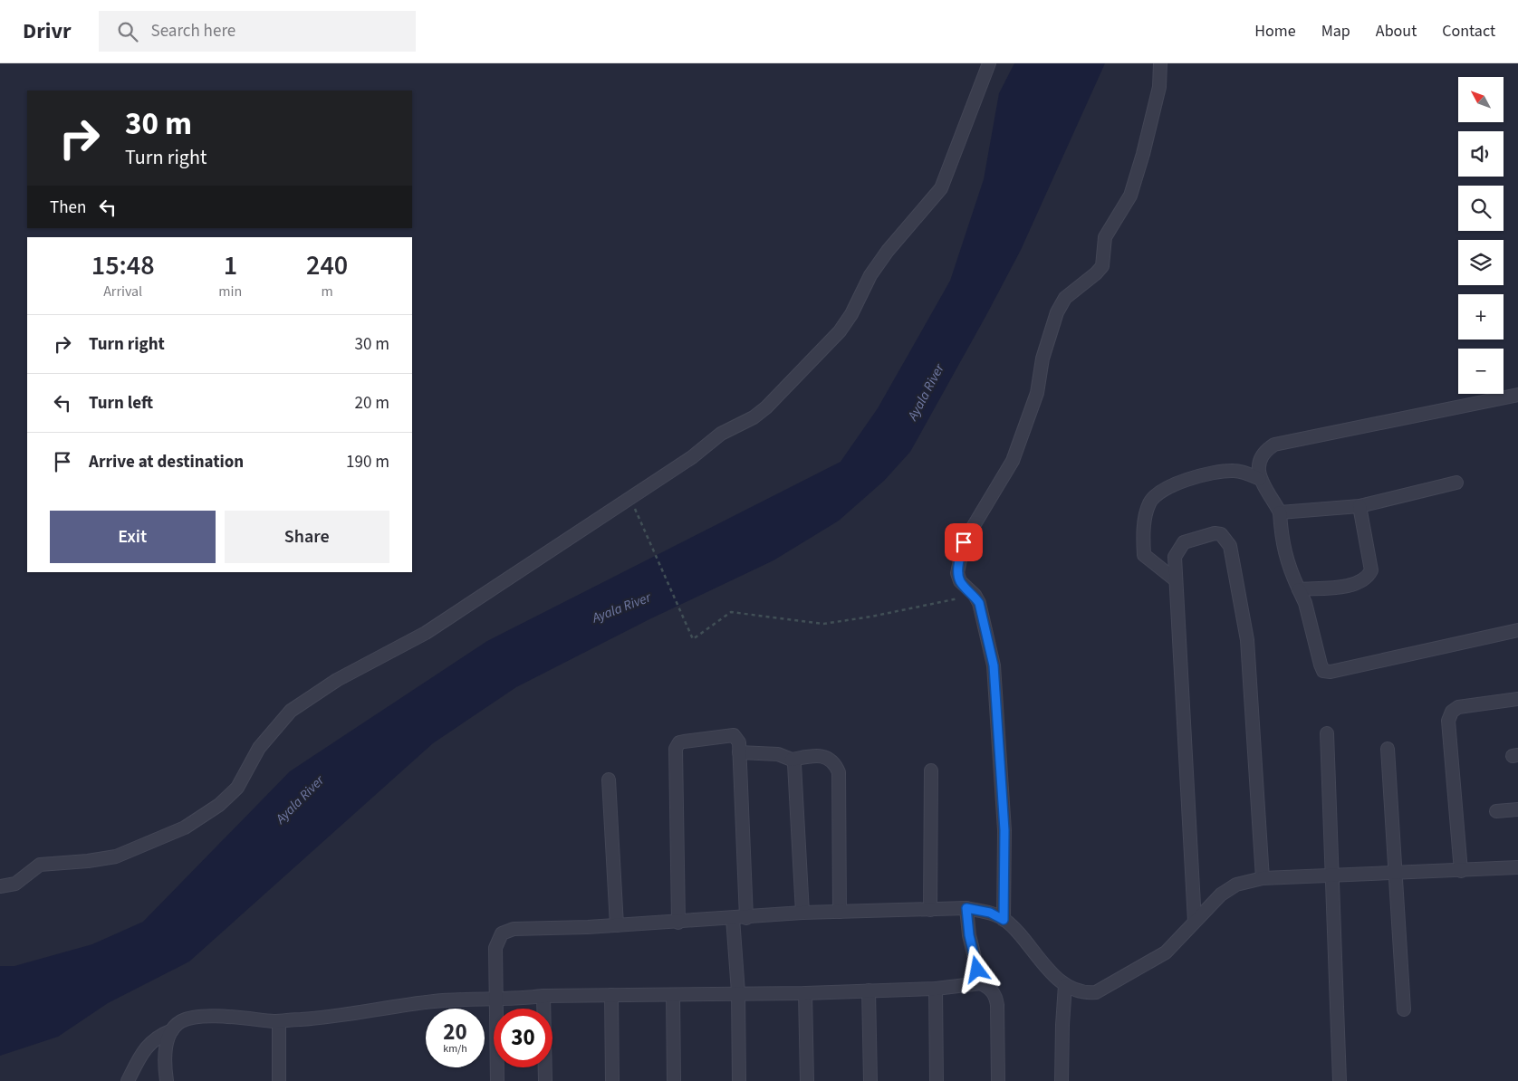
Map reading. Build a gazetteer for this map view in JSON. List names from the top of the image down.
{
  "water": ["Ayala River"],
  "north": "top left",
  "page": {
    "header": "Drivr",
    "search": "Search here",
    "nav": [
      "Home",
      "Map",
      "About",
      "Contact"
    ],
    "map_buttons": ["+", "−"],
    "turn": ["30 m", "Turn right"],
    "then": "Then",
    "eta": [
      "15:48",
      "Arrival",
      "1",
      "min",
      "240",
      "m"
    ],
    "list": [
      {
        "name": "Turn right",
        "value": "30 m"
      },
      {
        "name": "Turn left",
        "value": "20 m"
      },
      {
        "name": "Arrive at destination",
        "value": "190 m"
      }
    ],
    "buttons": ["Exit", "Share"],
    "speed": "20 km/h",
    "limit": "30"
  }
}
